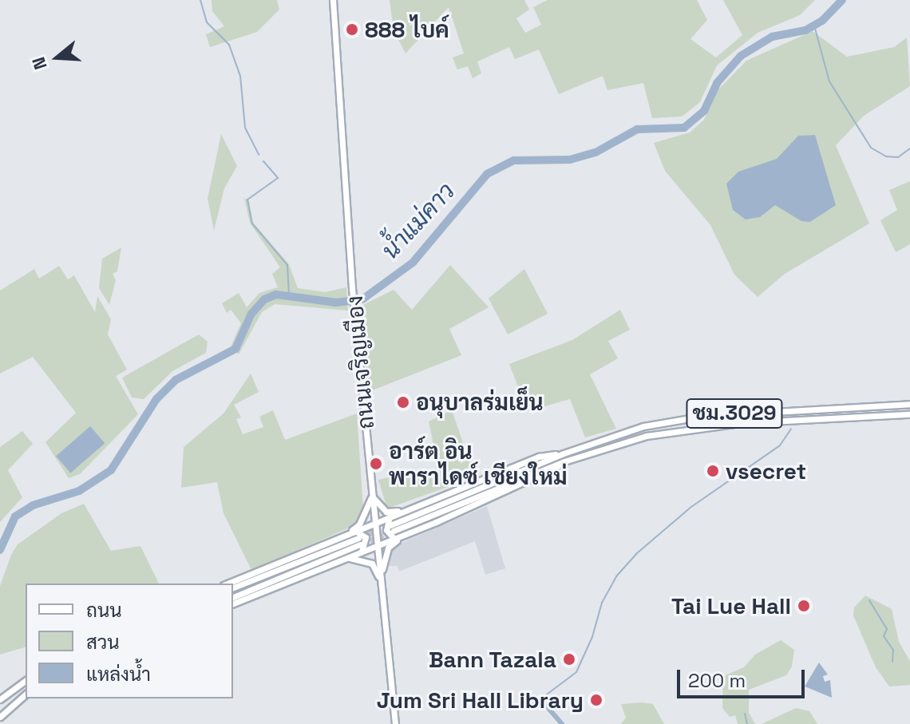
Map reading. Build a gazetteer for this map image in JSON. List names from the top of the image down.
{
  "streets": {
    "main road": ["ถนนเจริญเมือง", "ชม.3029"]
  },
  "water": ["น้ำแม่คาว"],
  "places": [
    "888 ไบค์",
    "อนุบาลร่มเย็น",
    "อาร์ต อิน พาราไดซ์ เชียงใหม่",
    "vsecret",
    "Tai Lue Hall",
    "Bann Tazala",
    "Jum Sri Hall Library"
  ],
  "legend": ["ถนน", "สวน", "แหล่งน้ำ"],
  "scale_bar": "200 m",
  "north": "left"
}
